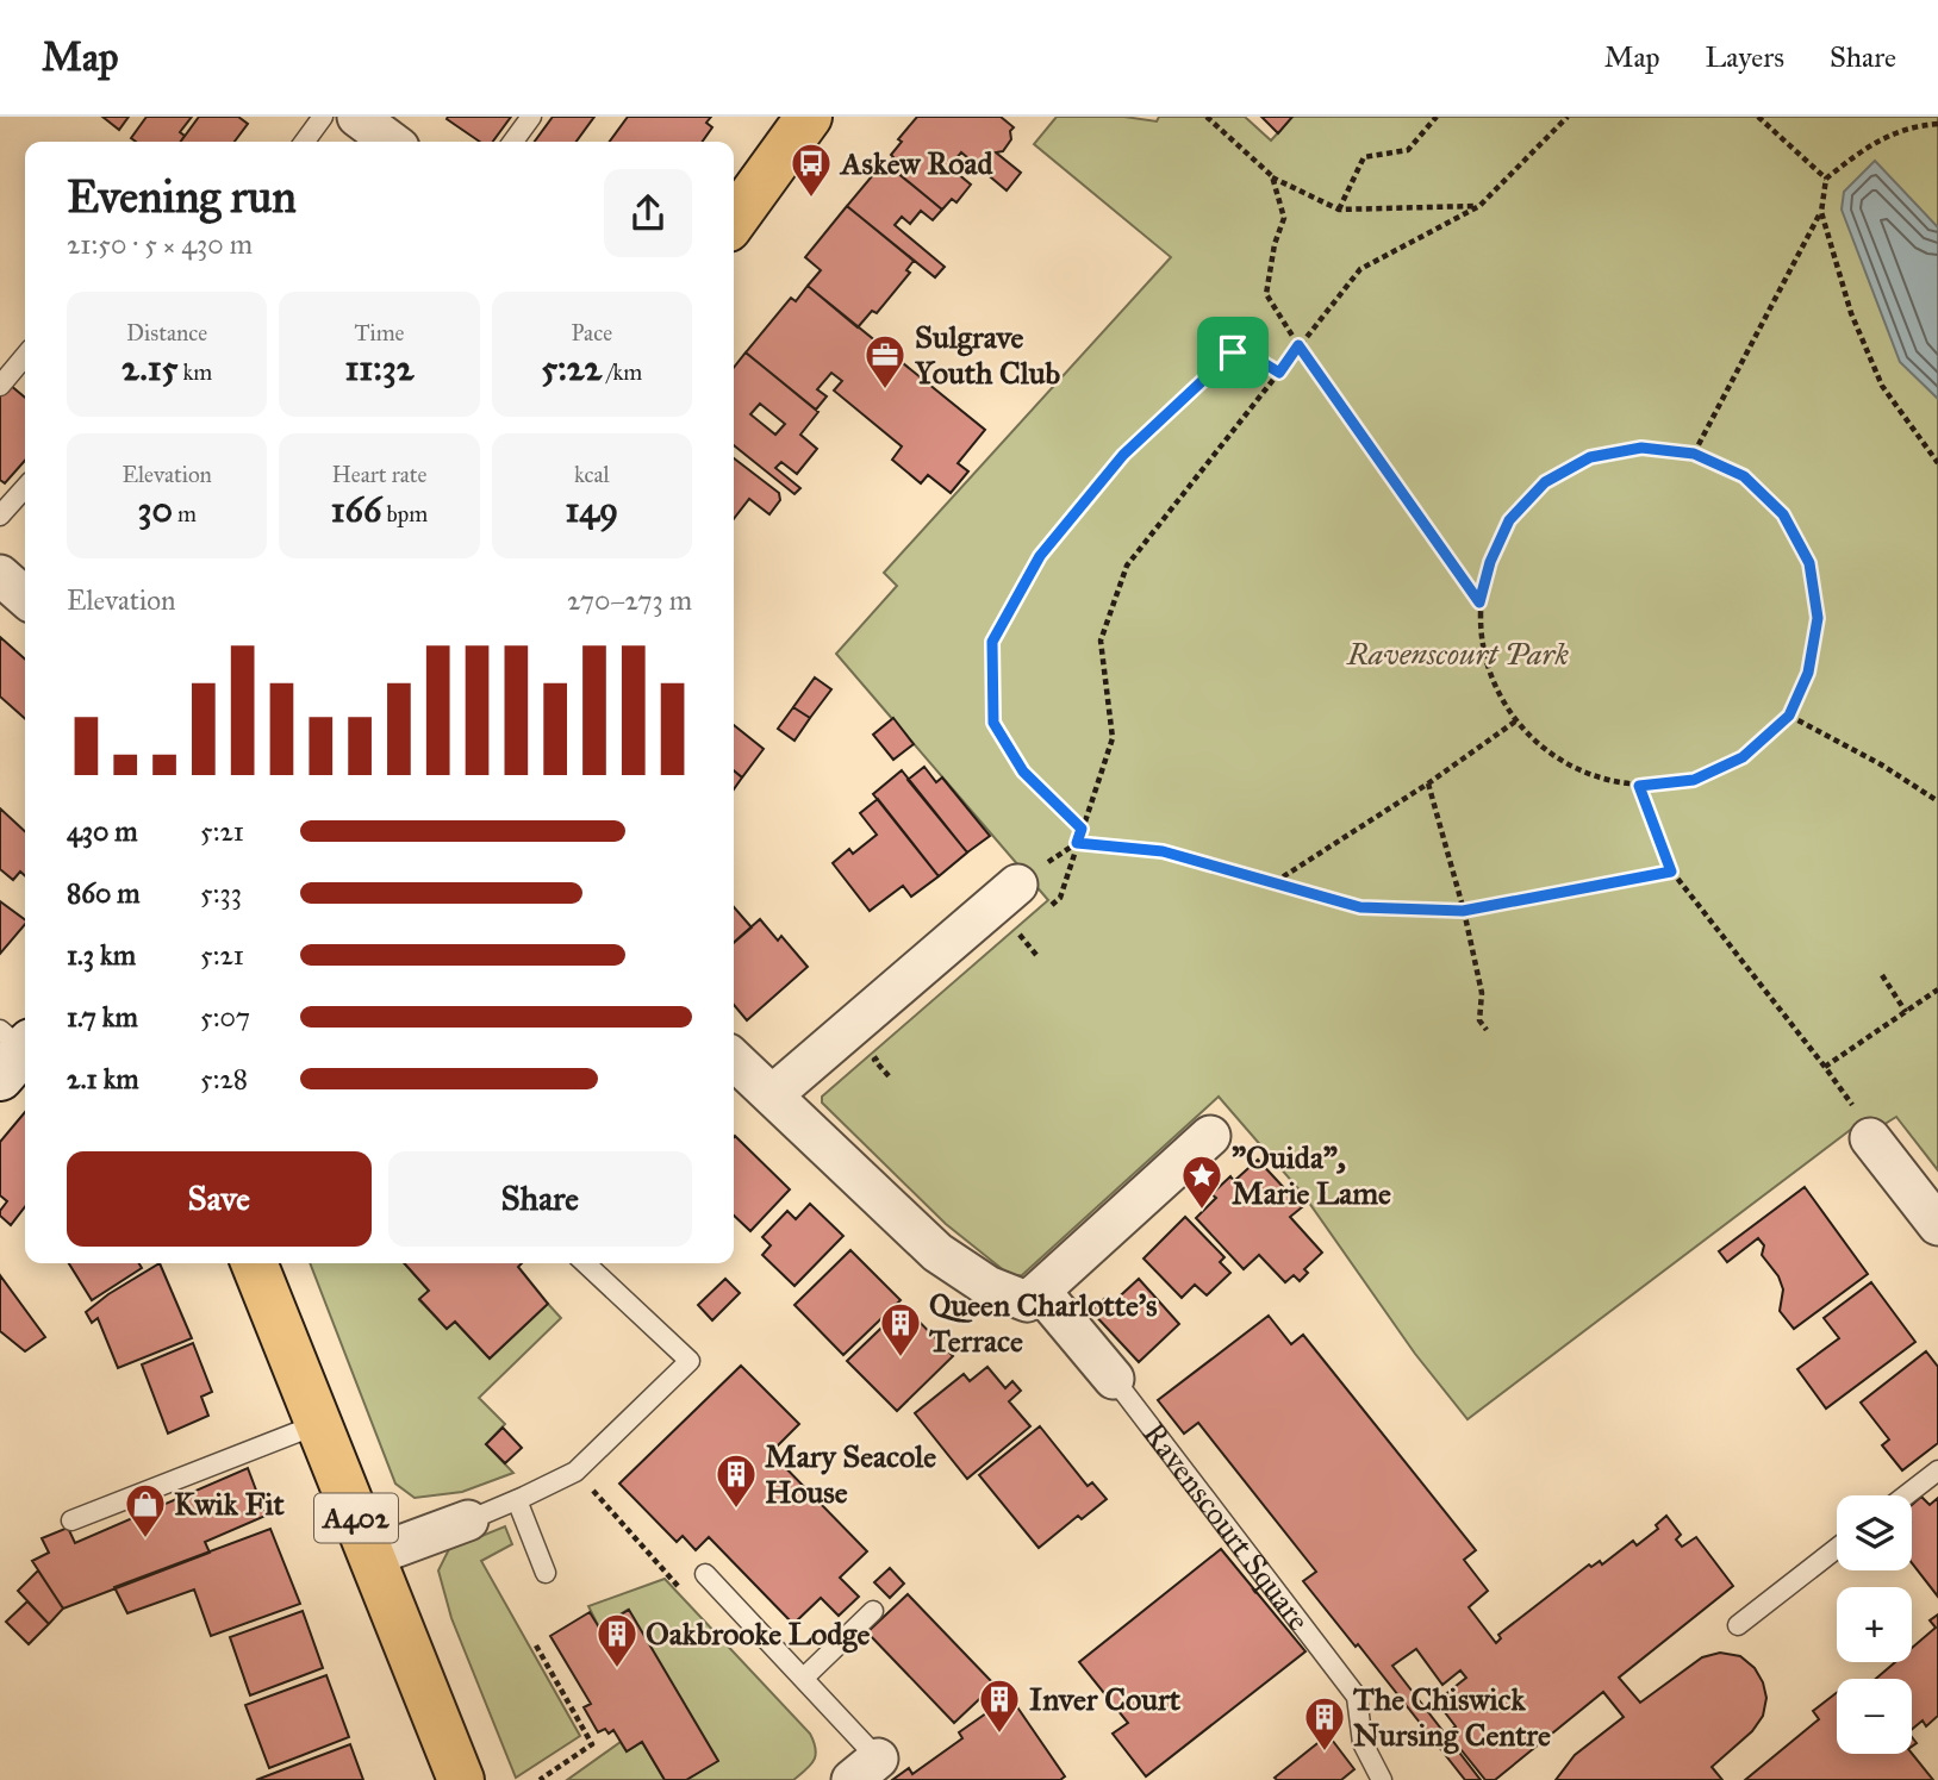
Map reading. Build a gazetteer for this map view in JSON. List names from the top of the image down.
{
  "streets": {
    "main road": ["A402"],
    "street": ["Ravenscourt Square"]
  },
  "parks": ["Ravenscourt Park"],
  "places": {
    "bus stop": ["Askew Road"],
    "office": ["Sulgrave Youth Club"],
    "place": ["\"Ouida\", Marie Lame"],
    "building": [
      "Queen Charlotte's Terrace",
      "Mary Seacole House",
      "Oakbrooke Lodge",
      "Inver Court",
      "The Chiswick Nursing Centre"
    ],
    "shop": ["Kwik Fit"]
  },
  "page": {
    "header": "Map",
    "nav": ["Map", "Layers", "Share"],
    "heading": ["Evening run", "21:50 · 5 × 430 m"],
    "stats": [
      ["Distance", "2.15 km"],
      ["Time", "11:32"],
      ["Pace", "5:22 /km"],
      ["Elevation", "30 m"],
      ["Heart rate", "166 bpm"],
      ["kcal", "149"]
    ],
    "chart": ["Elevation", "270–273 m"],
    "list": [
      {
        "name": "430 m",
        "note": "5:21"
      },
      {
        "name": "860 m",
        "note": "5:33"
      },
      {
        "name": "1.3 km",
        "note": "5:21"
      },
      {
        "name": "1.7 km",
        "note": "5:07"
      },
      {
        "name": "2.1 km",
        "note": "5:28"
      }
    ],
    "buttons": ["Save", "Share"],
    "map_buttons": ["+", "−"]
  }
}
